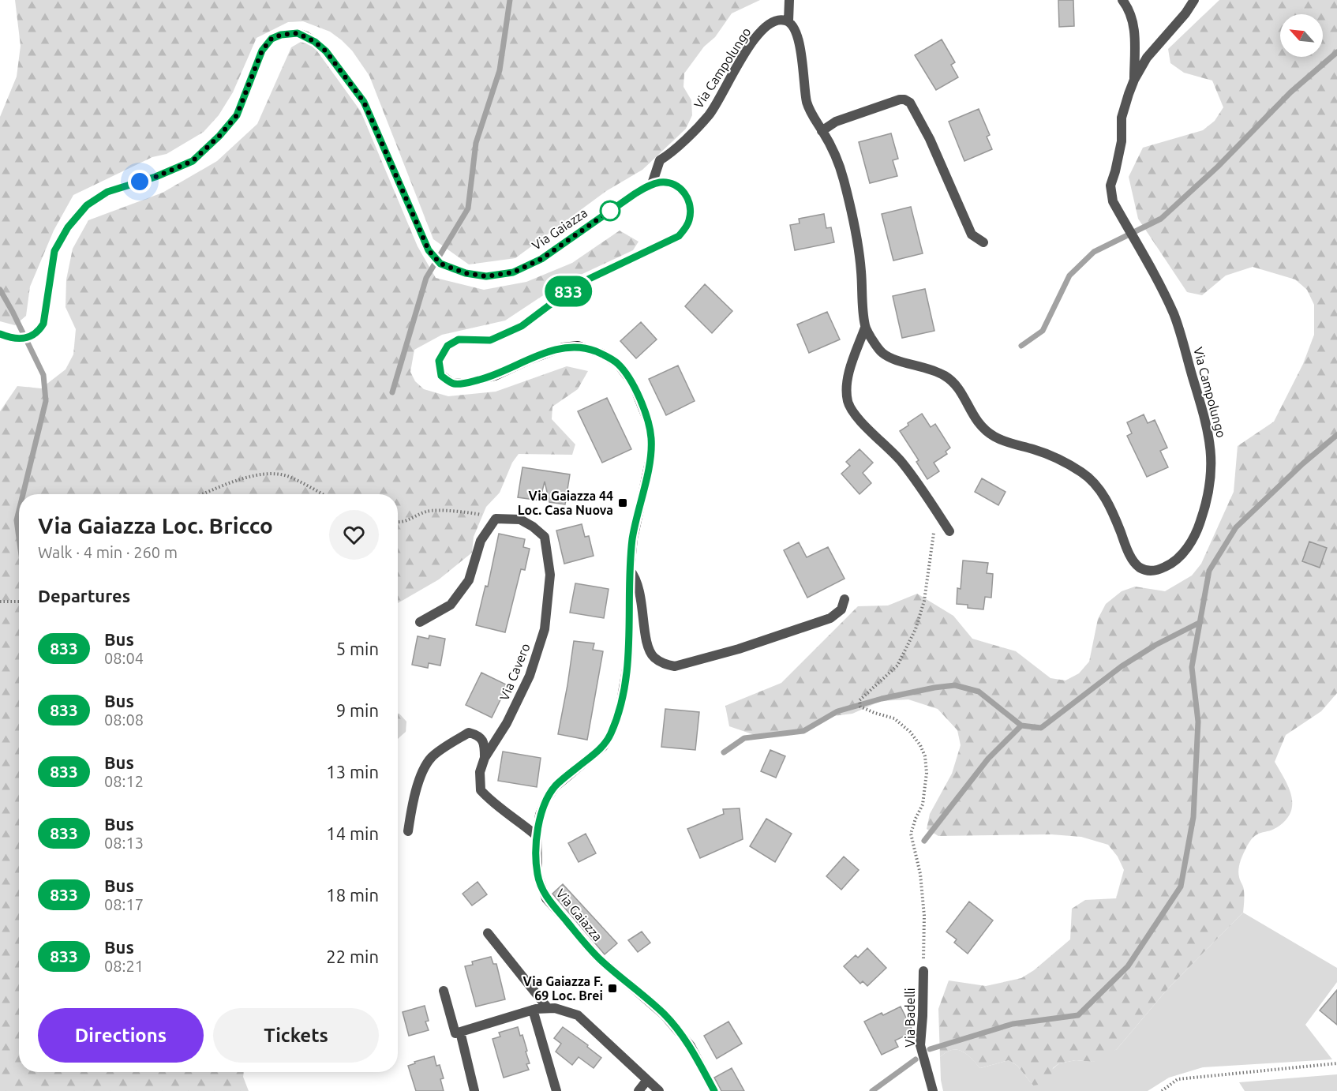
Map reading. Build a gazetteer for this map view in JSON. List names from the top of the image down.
{
  "streets": {
    "main road": ["Via Gaiazza"],
    "street": ["Via Campolungo", "Via Cavero", "Via Badelli"]
  },
  "crossings": [
    ["Via Campolungo", "Via Gaiazza"],
    ["Via Gaiazza", "Via Cavero"]
  ],
  "places": {
    "transit": ["Via Gaiazza 44 Loc. Casa Nuova", "Via Gaiazza F. 69 Loc. Brei"]
  },
  "lines": ["bus line 833"],
  "north": "top left",
  "page": {
    "on_map": "833",
    "heading": [
      ["Via Gaiazza Loc. Bricco", "Walk · 4 min · 260 m"],
      "Departures"
    ],
    "list": [
      {
        "mark": "833",
        "name": "Bus",
        "note": "08:04",
        "value": "5 min"
      },
      {
        "mark": "833",
        "name": "Bus",
        "note": "08:08",
        "value": "9 min"
      },
      {
        "mark": "833",
        "name": "Bus",
        "note": "08:12",
        "value": "13 min"
      },
      {
        "mark": "833",
        "name": "Bus",
        "note": "08:13",
        "value": "14 min"
      },
      {
        "mark": "833",
        "name": "Bus",
        "note": "08:17",
        "value": "18 min"
      },
      {
        "mark": "833",
        "name": "Bus",
        "note": "08:21",
        "value": "22 min"
      }
    ],
    "buttons": ["Directions", "Tickets"]
  }
}
